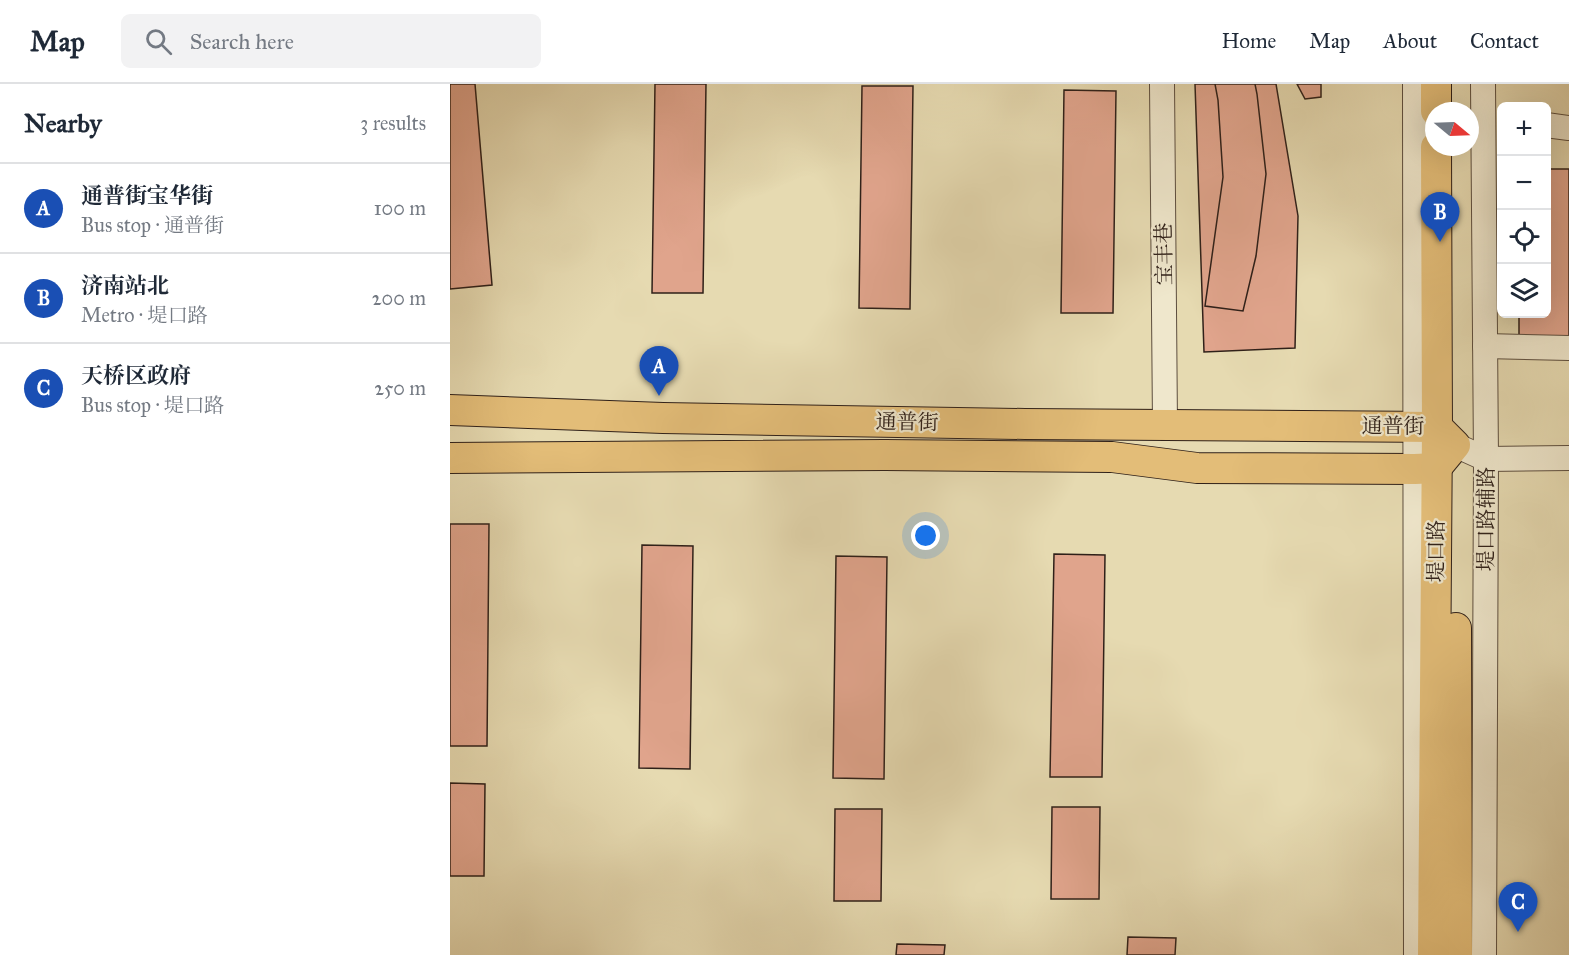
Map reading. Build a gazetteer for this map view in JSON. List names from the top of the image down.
{
  "streets": {
    "main road": ["通普街", "堤口路"],
    "street": ["宝丰巷", "堤口路辅路"]
  },
  "crossings": [
    ["宝丰巷", "通普街"],
    ["通普街", "堤口路"]
  ],
  "north": "right",
  "page": {
    "header": "Map",
    "search": "Search here",
    "nav": [
      "Home",
      "Map",
      "About",
      "Contact"
    ],
    "heading": ["Nearby", "3 results"],
    "map_buttons": ["+", "−"],
    "list": [
      {
        "mark": "A",
        "name": "通普街宝华街",
        "note": "Bus stop · 通普街",
        "value": "100 m"
      },
      {
        "mark": "B",
        "name": "济南站北",
        "note": "Metro · 堤口路",
        "value": "200 m"
      },
      {
        "mark": "C",
        "name": "天桥区政府",
        "note": "Bus stop · 堤口路",
        "value": "250 m"
      }
    ],
    "pins": ["B", "A", "C"]
  }
}
